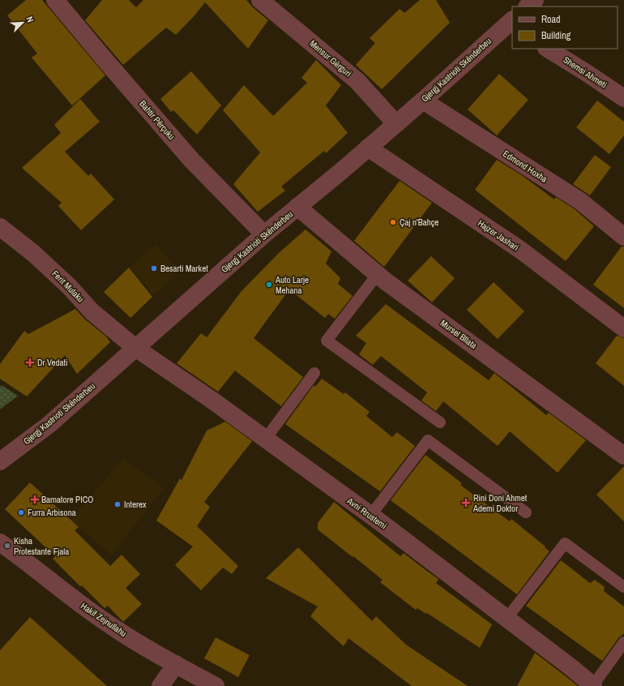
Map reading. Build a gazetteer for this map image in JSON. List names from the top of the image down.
{
  "streets": {
    "street": [
      "Mensur Gërguri",
      "Gjergj Kastrioti Skënderbeu",
      "Shemsi Ahmeti",
      "Bahtir Përçuku",
      "Edmond Hoxha",
      "Hajzer Jashari",
      "Ferit Mulaku",
      "Mursel Bllata",
      "Avni Rrustemi",
      "Hakif Zejnullahu"
    ]
  },
  "crossings": [
    ["Mensur Gërguri", "Gjergj Kastrioti Skënderbeu"],
    ["Gjergj Kastrioti Skënderbeu", "Bahtir Përçuku"],
    ["Gjergj Kastrioti Skënderbeu", "Edmond Hoxha"],
    ["Gjergj Kastrioti Skënderbeu", "Hajzer Jashari"],
    ["Gjergj Kastrioti Skënderbeu", "Ferit Mulaku"],
    ["Gjergj Kastrioti Skënderbeu", "Mursel Bllata"],
    ["Gjergj Kastrioti Skënderbeu", "Avni Rrustemi"],
    ["Ferit Mulaku", "Avni Rrustemi"]
  ],
  "places": {
    "other": [
      "Çaj n'Bahçe",
      "Besarti Market",
      "Auto Larje Mehana",
      "Interex",
      "Furra Arbisona",
      "Kisha Protestante Fjala"
    ],
    "health": ["Dr Vedati", "Barnatore PICO", "Rini Doni Ahmet Ademi Doktor"]
  },
  "legend": ["Road", "Building"],
  "north": "top right"
}
